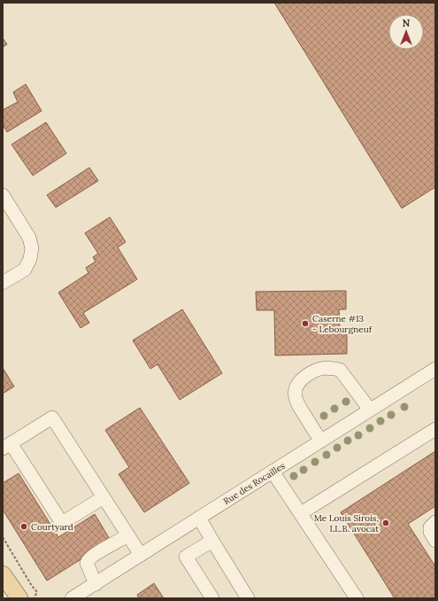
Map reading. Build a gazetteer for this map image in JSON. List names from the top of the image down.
{
  "streets": {
    "street": ["Rue des Rocailles"]
  },
  "places": ["Caserne #13 - Lebourgneuf", "Me Louis Sirois, LL.B. avocat", "Courtyard"],
  "north": "top"
}
